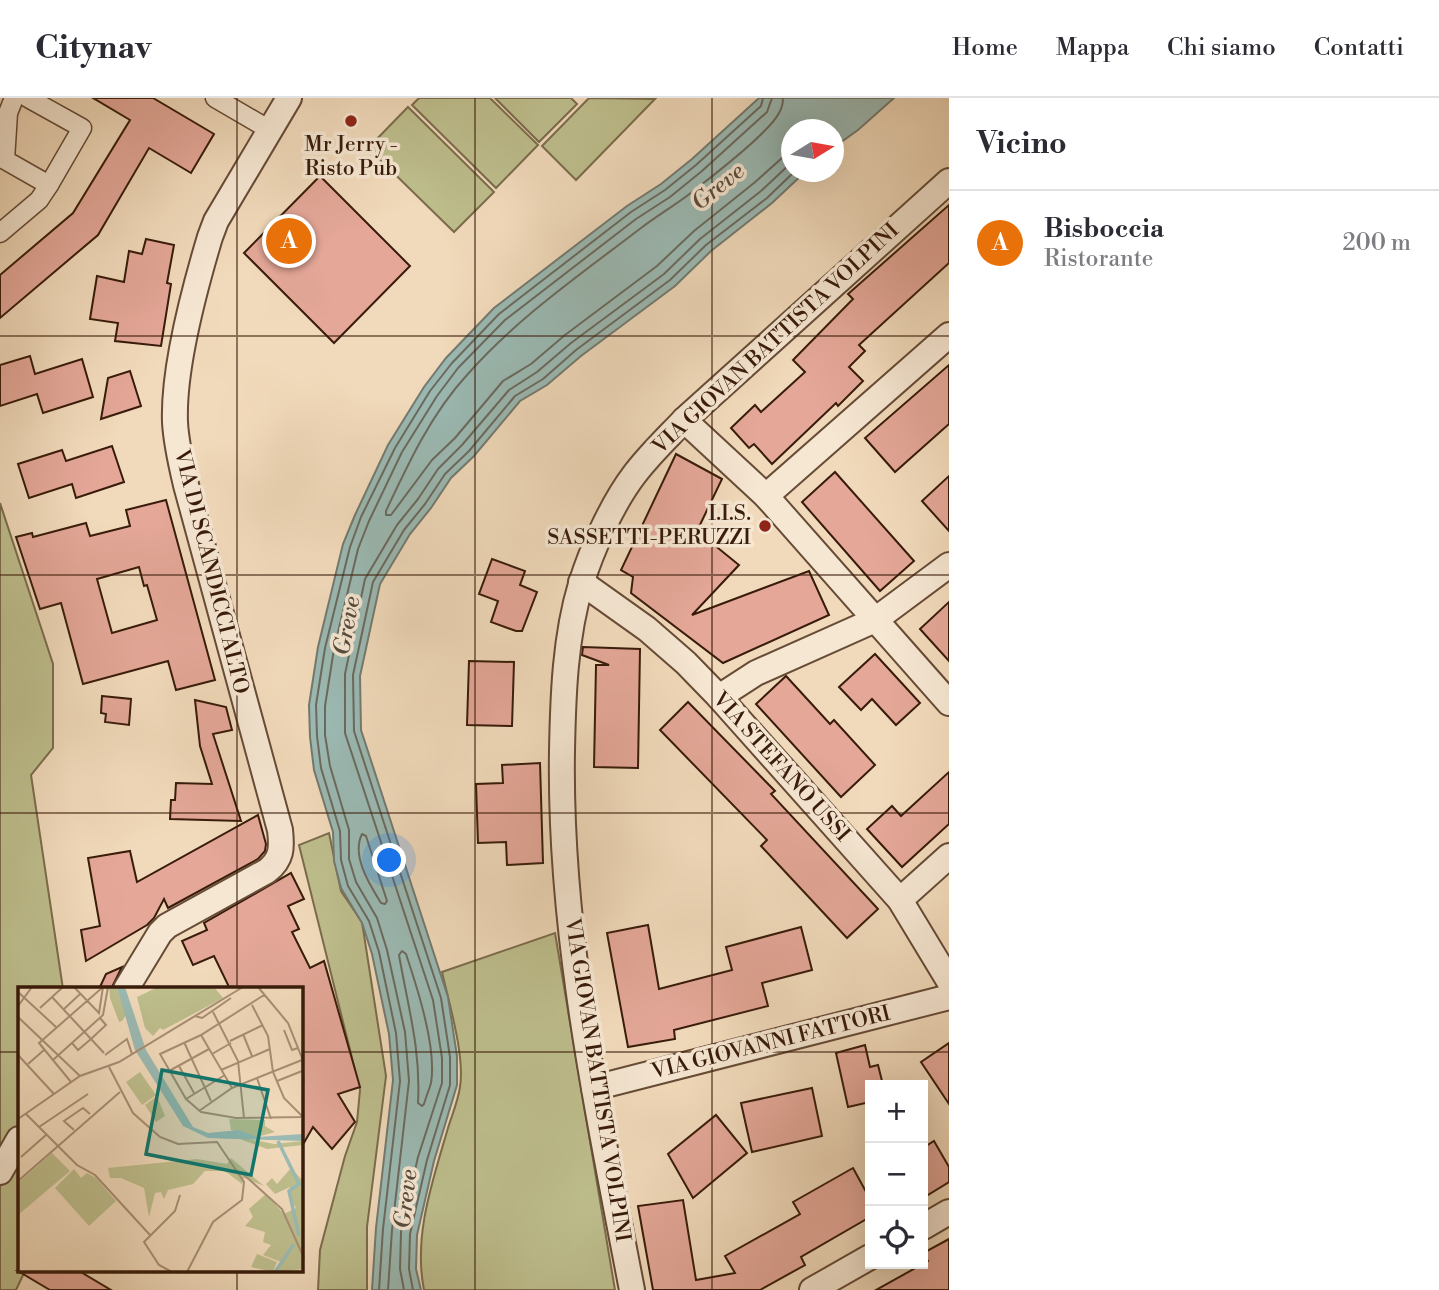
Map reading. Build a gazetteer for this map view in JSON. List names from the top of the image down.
{
  "streets": {
    "street": [
      "VIA GIOVAN BATTISTA VOLPINI",
      "VIA DI SCANDICCI ALTO",
      "VIA STEFANO USSI",
      "VIA GIOVANNI FATTORI"
    ]
  },
  "crossings": [
    ["VIA GIOVAN BATTISTA VOLPINI", "VIA STEFANO USSI"],
    ["VIA GIOVAN BATTISTA VOLPINI", "VIA GIOVANNI FATTORI"]
  ],
  "water": ["Greve"],
  "places": ["Mr Jerry - Risto Pub", "I.I.S. SASSETTI-PERUZZI"],
  "north": "right",
  "page": {
    "header": "Citynav",
    "nav": [
      "Home",
      "Mappa",
      "Chi siamo",
      "Contatti"
    ],
    "heading": "Vicino",
    "list": [
      {
        "mark": "A",
        "name": "Bisboccia",
        "note": "Ristorante",
        "value": "200 m"
      }
    ],
    "pins": "A",
    "map_buttons": ["+", "−"]
  }
}
